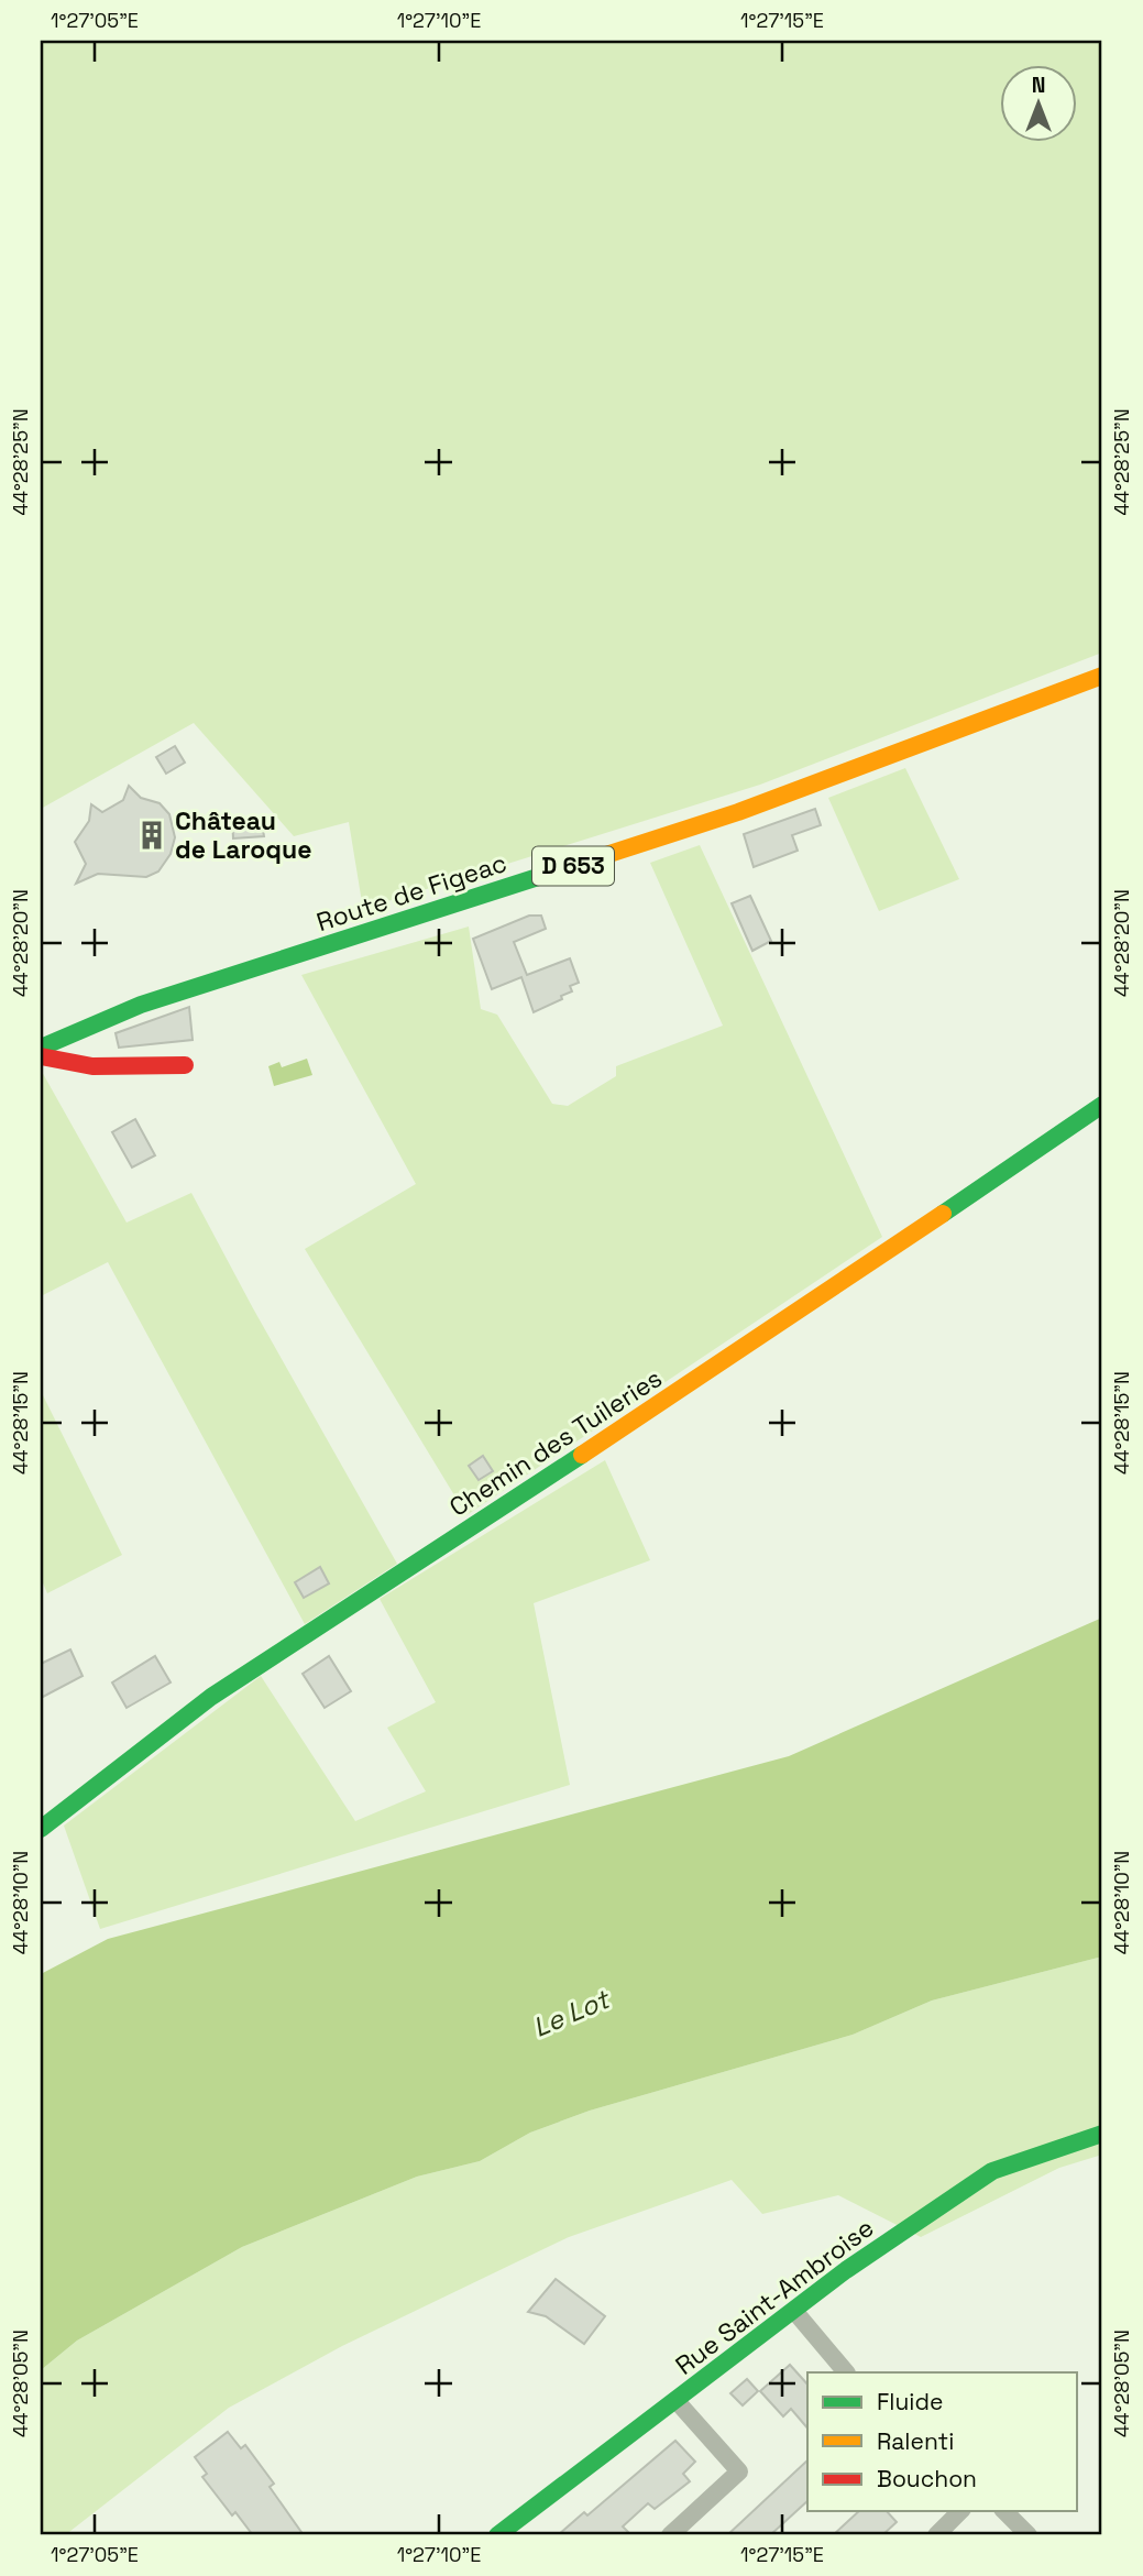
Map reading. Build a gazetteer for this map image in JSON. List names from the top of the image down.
{
  "streets": {
    "street": [
      "D 653",
      "Route de Figeac",
      "Chemin des Tuileries",
      "Rue Saint-Ambroise"
    ]
  },
  "water": ["Le Lot"],
  "places": {
    "building": ["Château de Laroque"]
  },
  "legend": ["Fluide", "Ralenti", "Bouchon"],
  "north": "top",
  "coordinates": [
    "1°27'05\"E",
    "1°27'10\"E",
    "1°27'15\"E",
    "44°28'25\"N",
    "44°28'20\"N",
    "44°28'15\"N",
    "44°28'10\"N",
    "44°28'05\"N"
  ]
}
